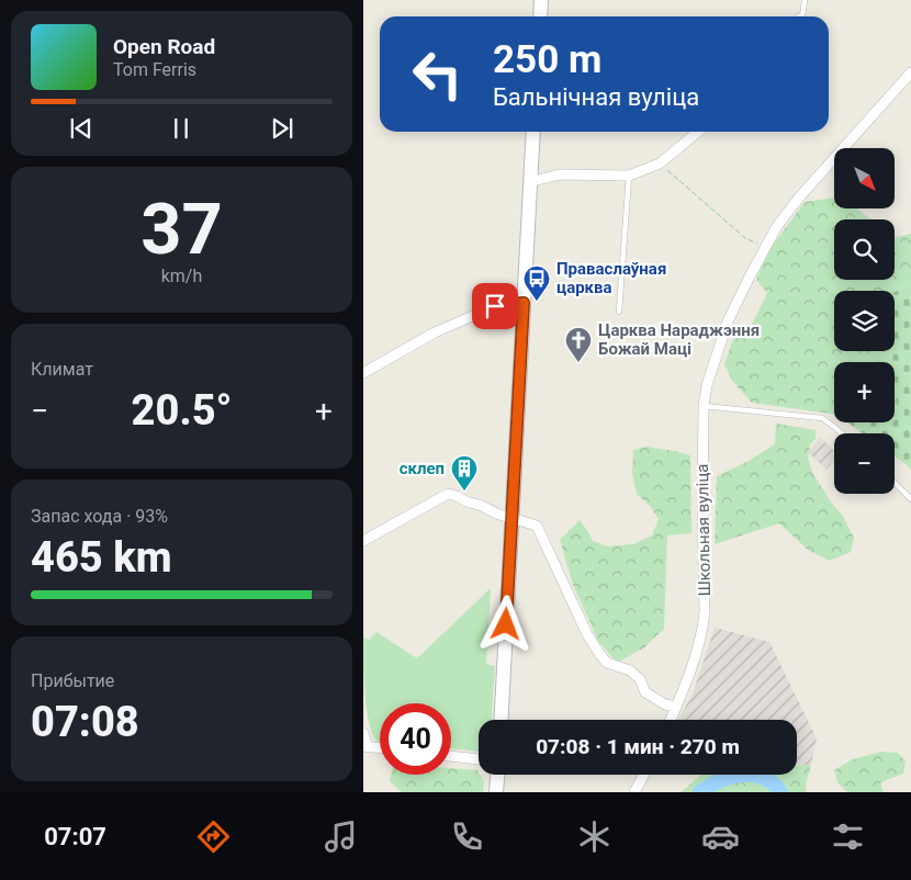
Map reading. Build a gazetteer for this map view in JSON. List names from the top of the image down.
{
  "streets": {
    "street": ["Школьная вуліца"]
  },
  "places": {
    "bus stop": ["Праваслаўная царква"],
    "church": ["Царква Нараджэння Божай Маці"],
    "building": ["склеп"]
  },
  "north": "bottom right",
  "page": {
    "turn": ["250 m", "Бальнічная вуліца"],
    "song": ["Open Road", "Tom Ferris"],
    "map_buttons": ["+", "−"],
    "tile": [
      ["37", "km/h"],
      "Климат",
      ["Запас хода · 93%", "465 km"],
      ["Прибытие", "07:08"]
    ],
    "heat": ["−", "20.5°", "+"],
    "limit": "40",
    "trip": "07:08 · 1 мин · 270 m",
    "tabs": "07:07"
  }
}
